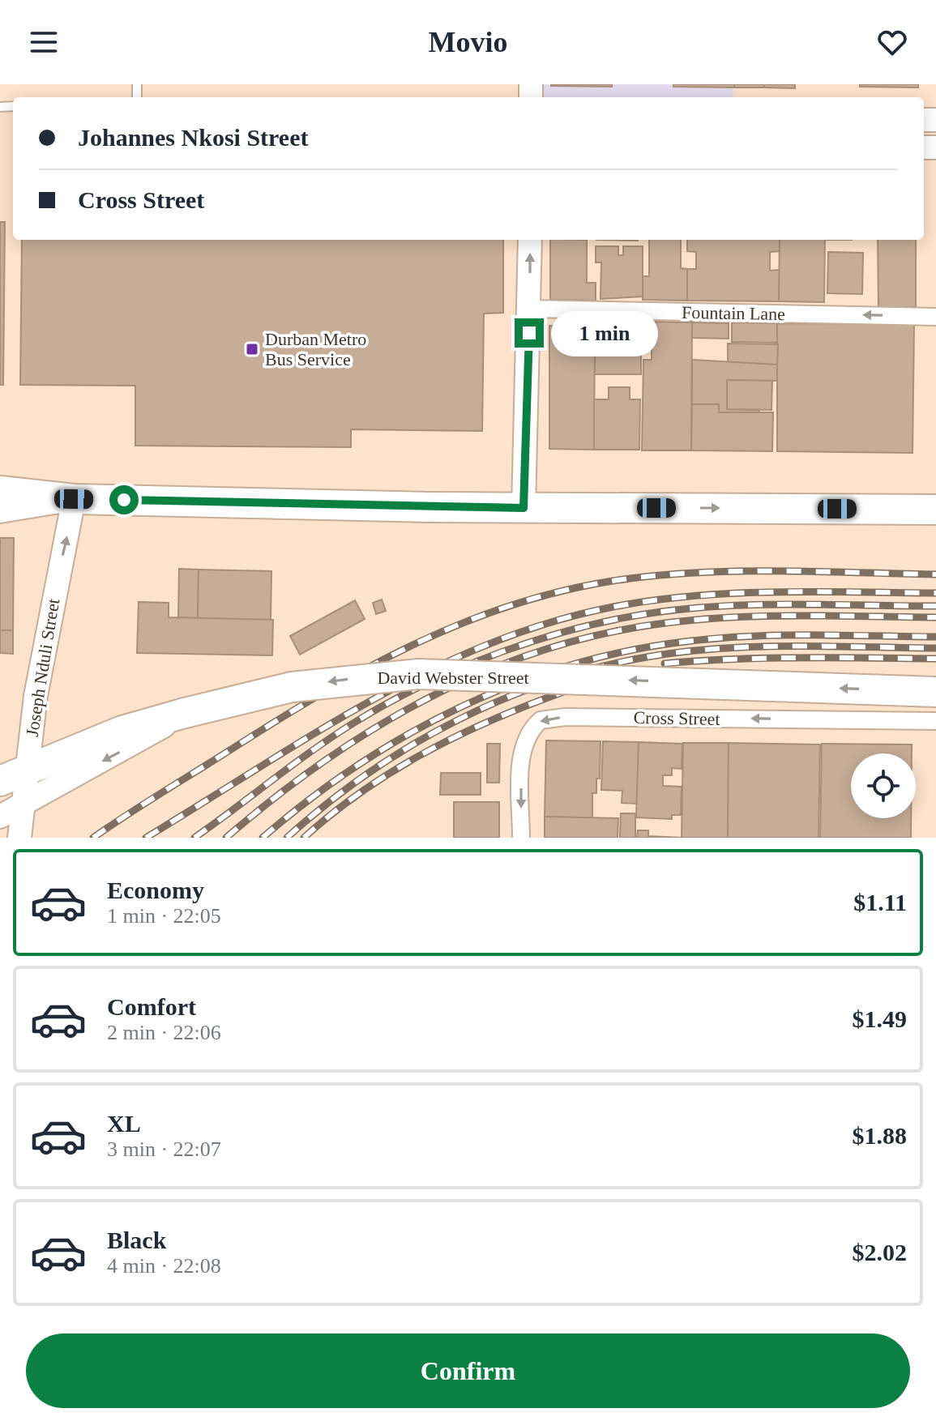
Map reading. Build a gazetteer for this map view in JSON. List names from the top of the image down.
{
  "streets": {
    "highway": ["David Webster Street"],
    "street": ["Fountain Lane", "Joseph Nduli Street", "Cross Street"]
  },
  "crossings": [
    ["Joseph Nduli Street", "David Webster Street"]
  ],
  "one_way": ["Fountain Lane", "Joseph Nduli Street", "Cross Street"],
  "places": {
    "transit": ["Durban Metro Bus Service"]
  },
  "page": {
    "header": "Movio",
    "banner": ["Johannes Nkosi Street", "Cross Street"],
    "bubble": "1 min",
    "list": [
      {
        "name": "Economy",
        "note": "1 min · 22:05",
        "value": "$1.11"
      },
      {
        "name": "Comfort",
        "note": "2 min · 22:06",
        "value": "$1.49"
      },
      {
        "name": "XL",
        "note": "3 min · 22:07",
        "value": "$1.88"
      },
      {
        "name": "Black",
        "note": "4 min · 22:08",
        "value": "$2.02"
      }
    ],
    "buttons": "Confirm"
  }
}
